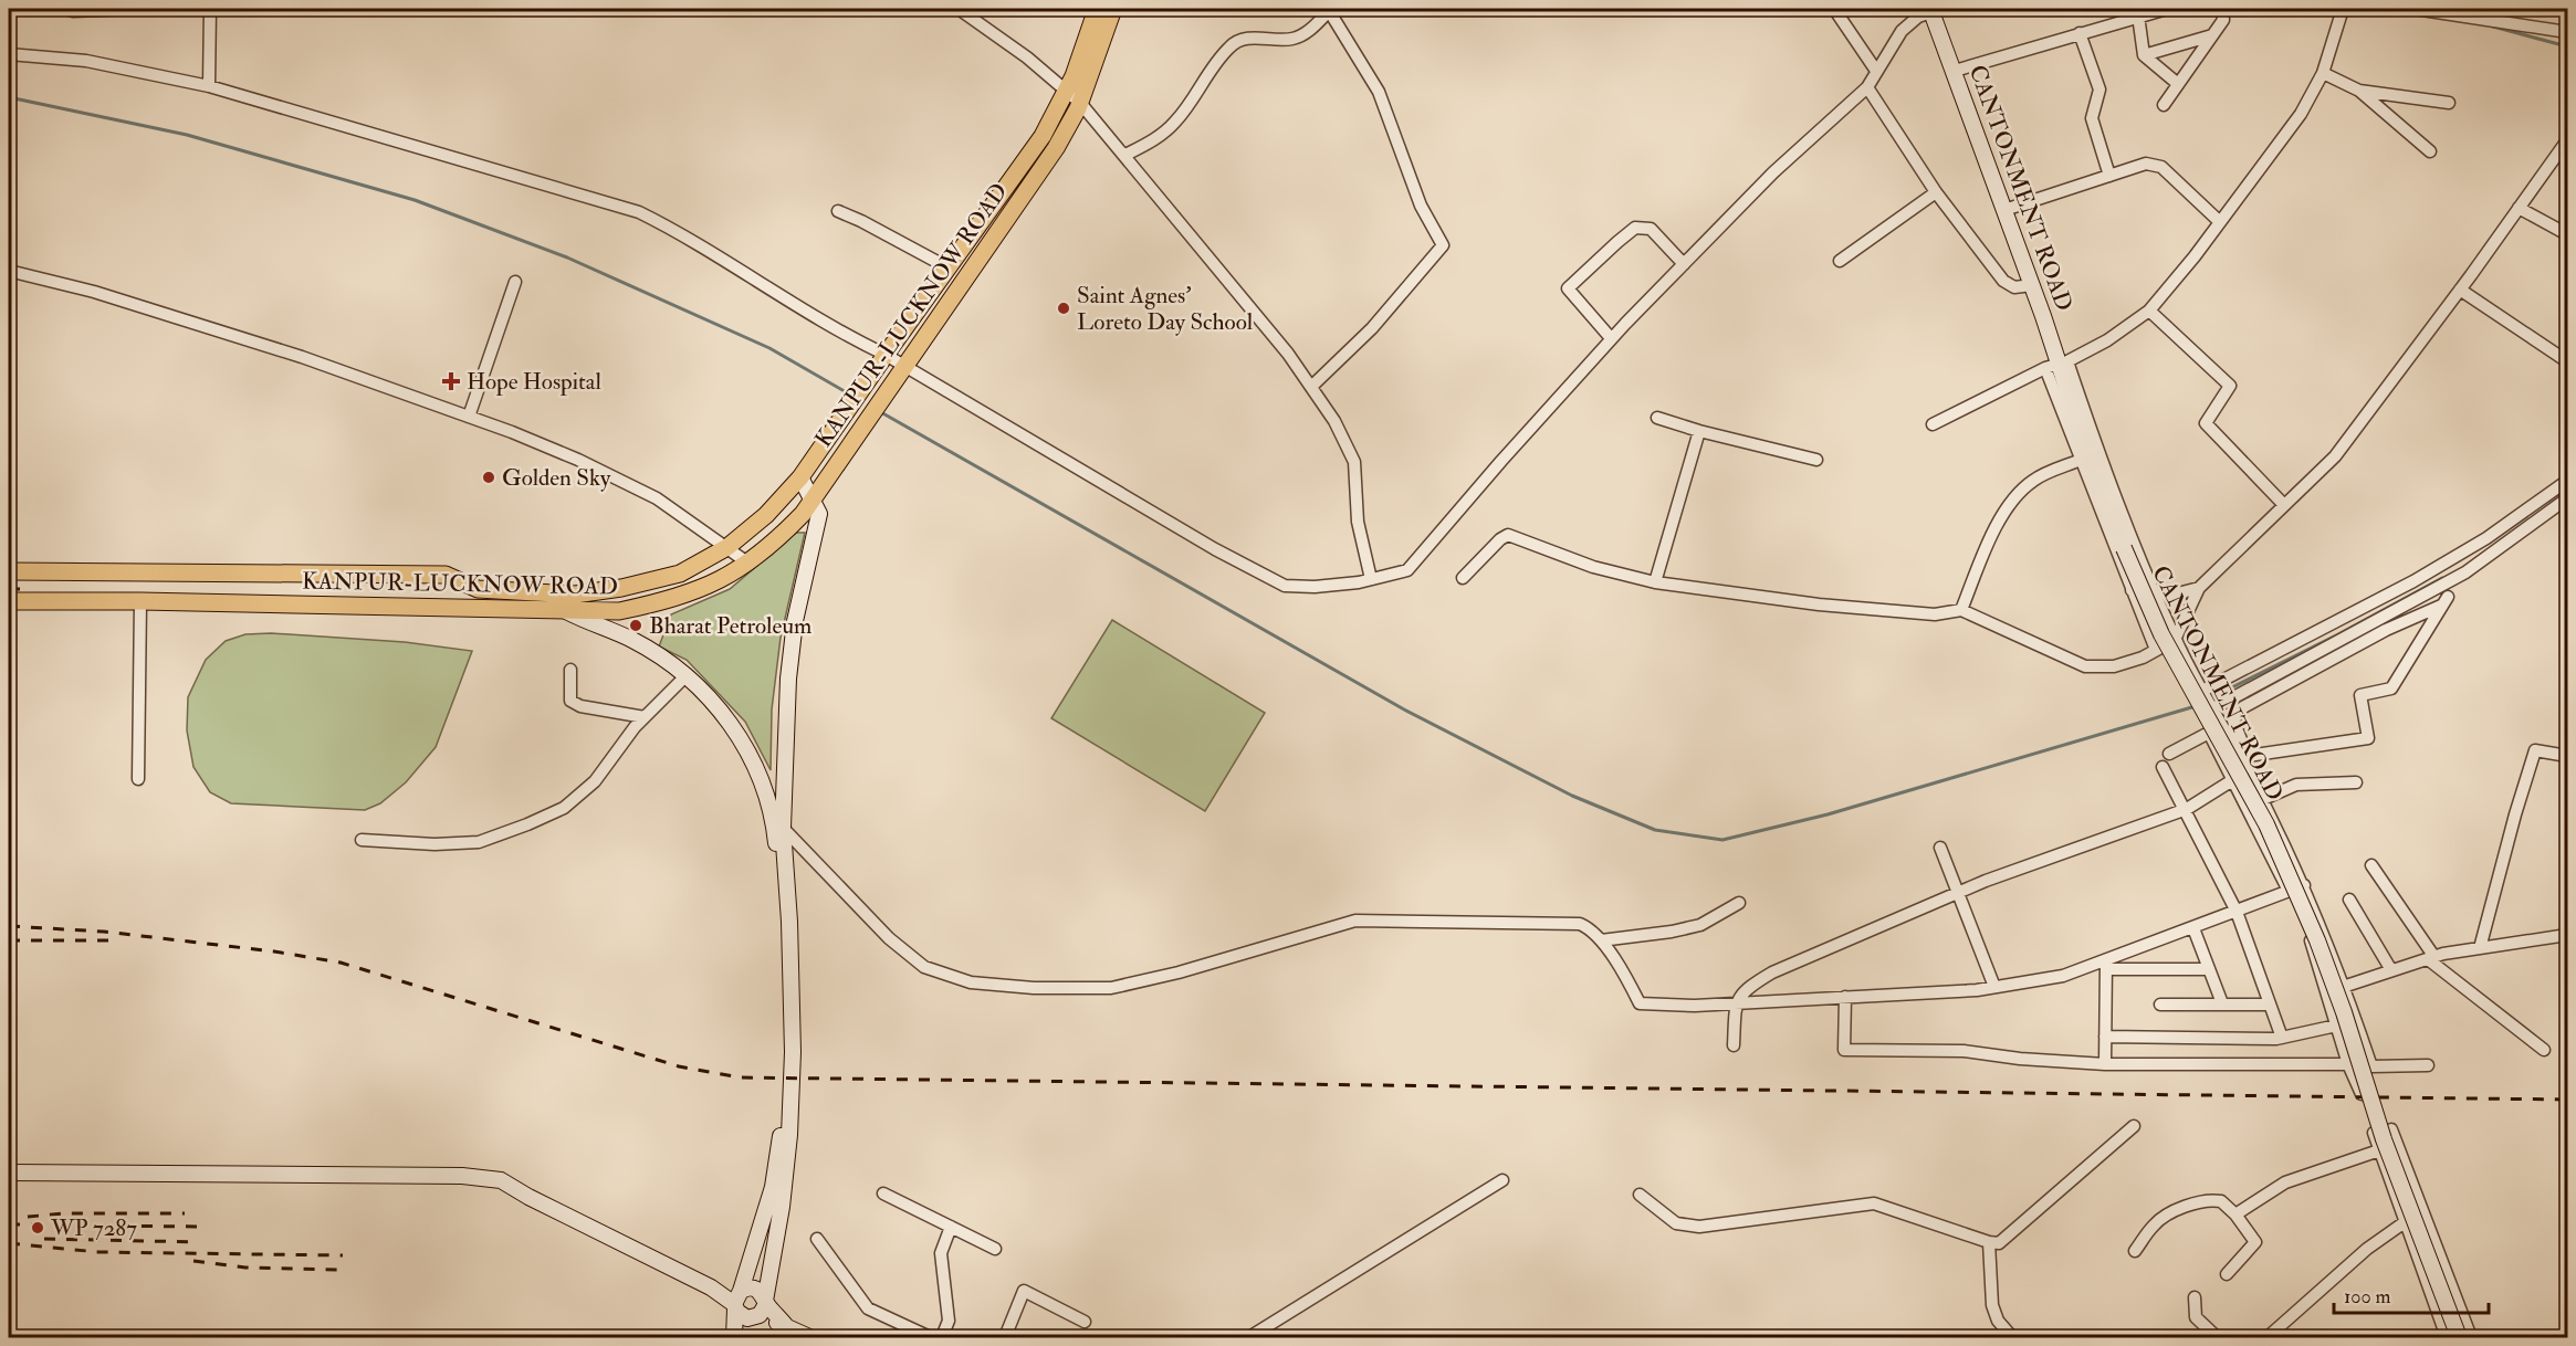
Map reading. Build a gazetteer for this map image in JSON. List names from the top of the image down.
{
  "streets": {
    "main road": ["KANPUR-LUCKNOW ROAD"],
    "street": ["CANTONMENT ROAD"]
  },
  "places": {
    "other": [
      "Saint Agnes' Loreto Day School",
      "Golden Sky",
      "Bharat Petroleum",
      "WP 7287"
    ],
    "health": ["Hope Hospital"]
  },
  "scale_bar": "100 m"
}
